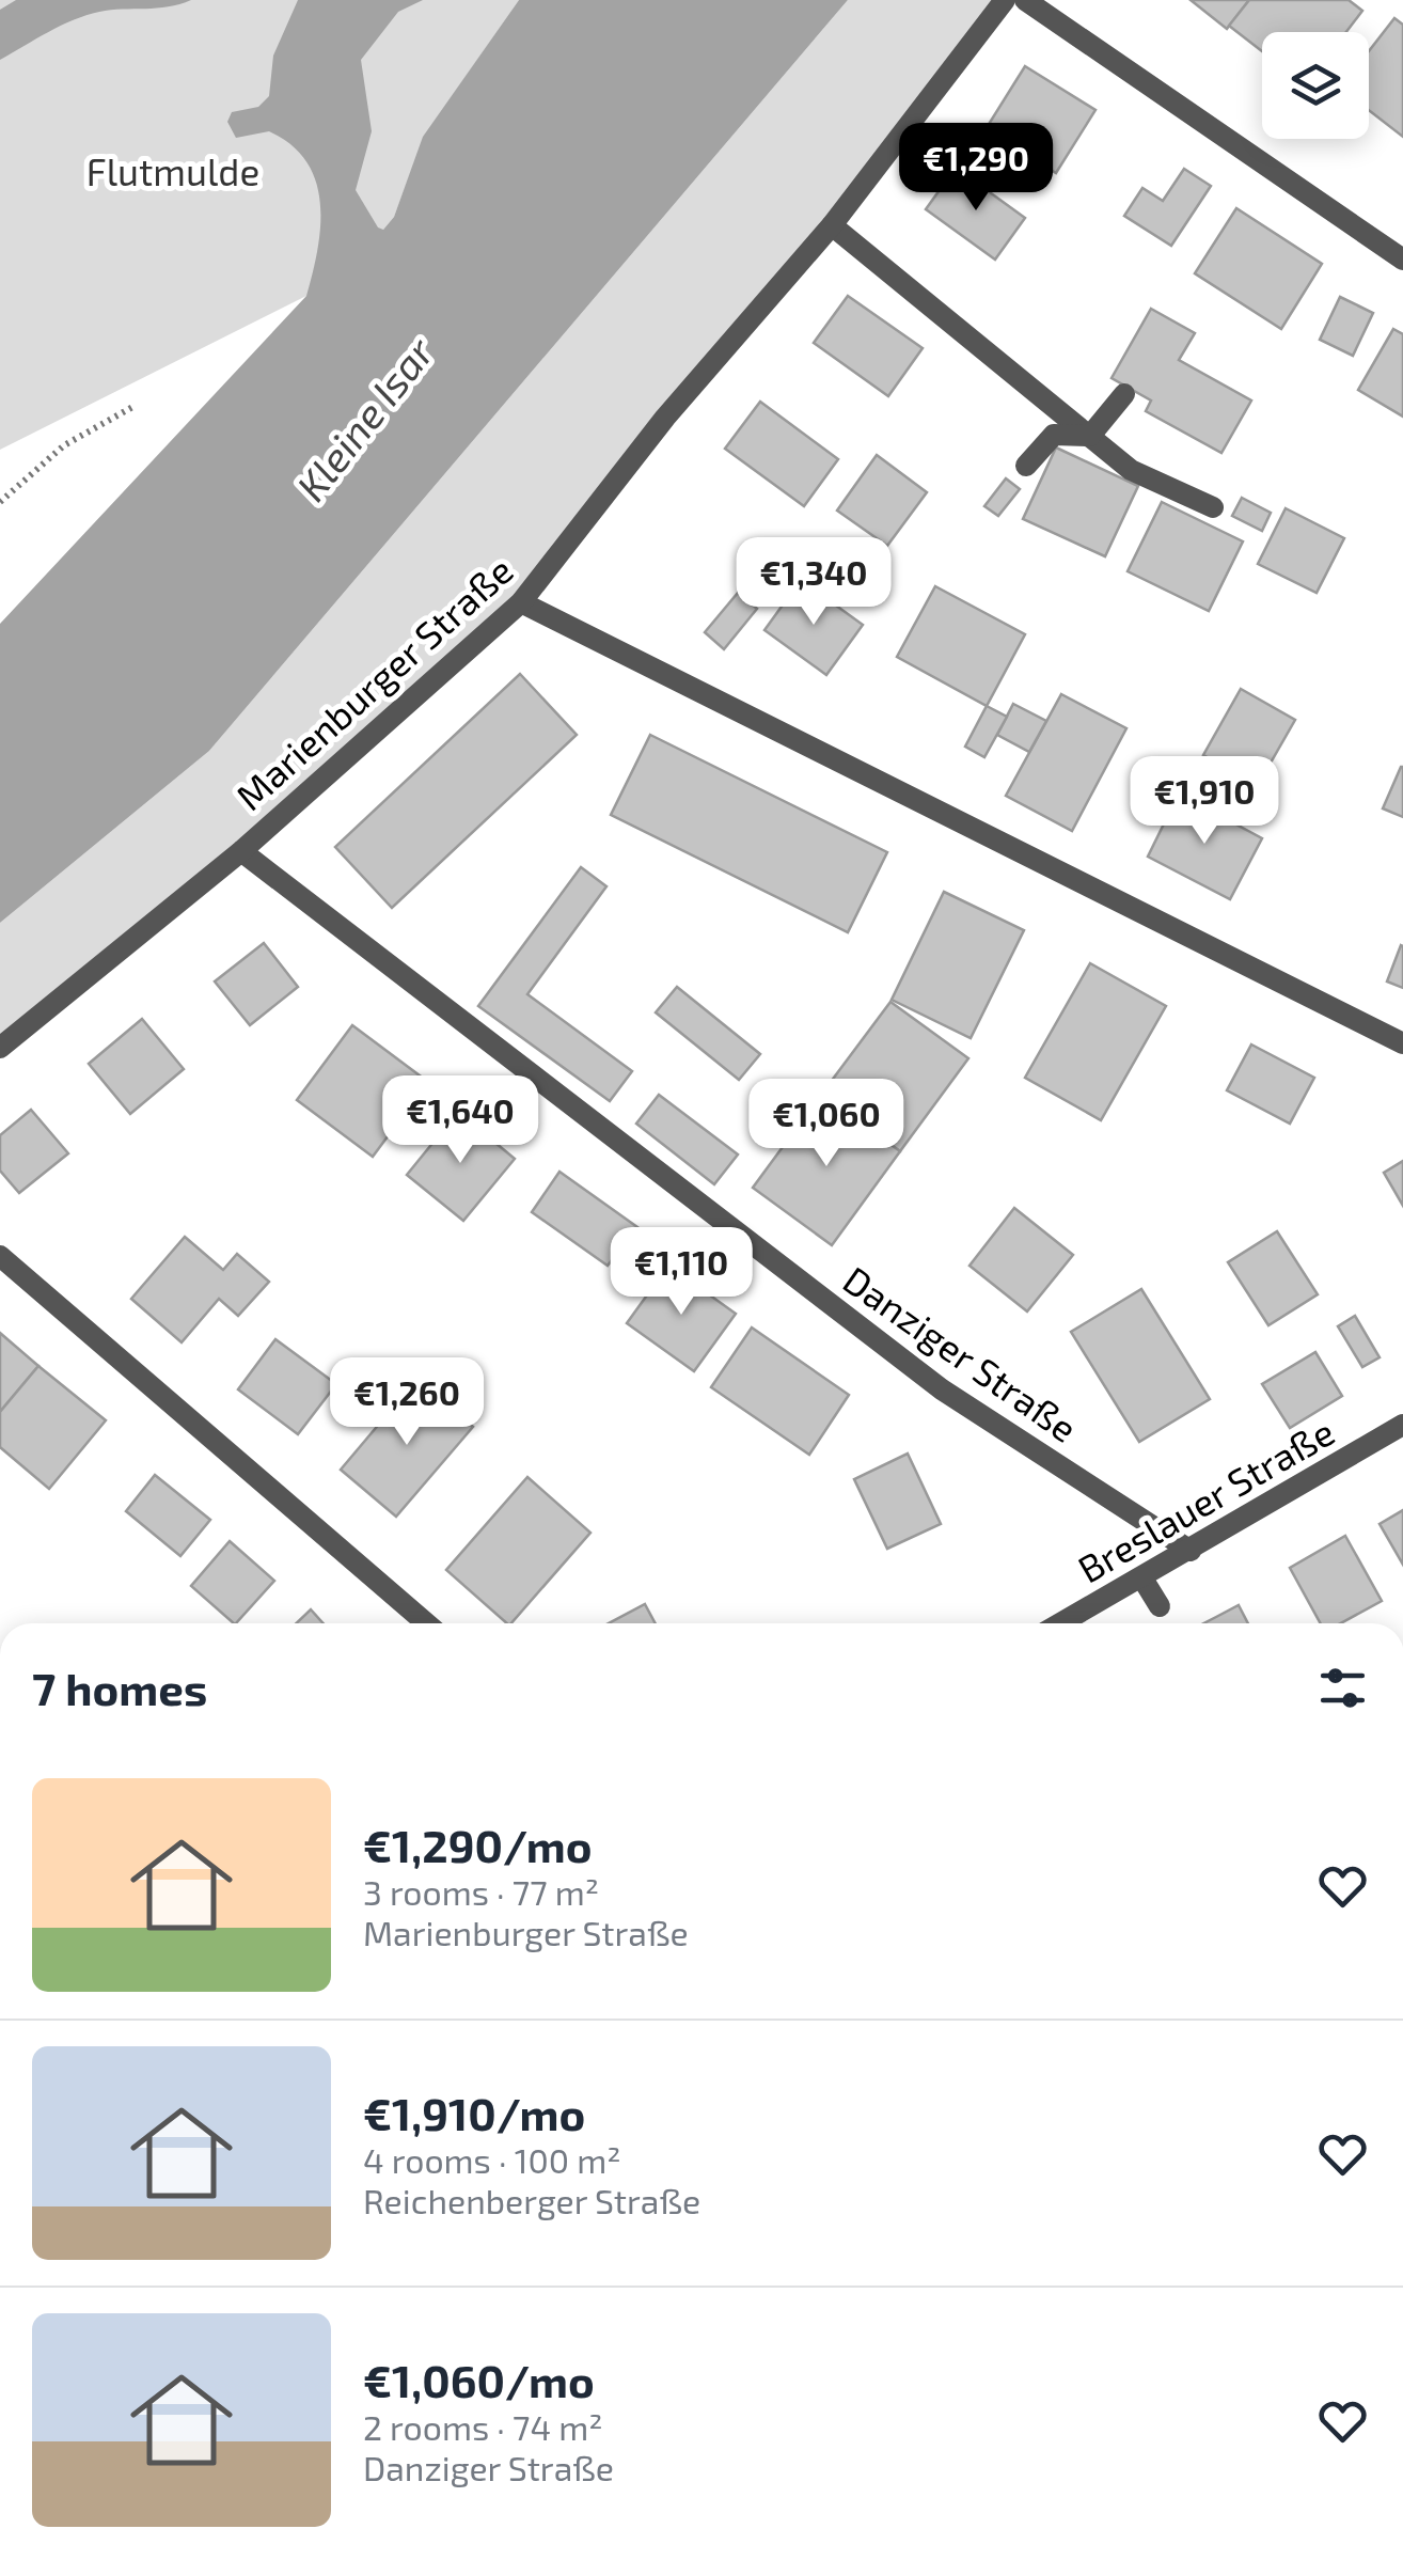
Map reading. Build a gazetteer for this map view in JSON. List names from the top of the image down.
{
  "streets": {
    "street": ["Marienburger Straße", "Danziger Straße", "Breslauer Straße"]
  },
  "crossings": [
    ["Marienburger Straße", "Danziger Straße"],
    ["Danziger Straße", "Breslauer Straße"]
  ],
  "water": ["Kleine Isar"],
  "parks": ["Flutmulde"],
  "page": {
    "price": [
      "€1,290",
      "€1,340",
      "€1,910",
      "€1,640",
      "€1,060",
      "€1,110",
      "€1,260"
    ],
    "heading": "7 homes",
    "list": [
      {
        "name": "€1,290/mo",
        "note": "3 rooms · 77 m² · Marienburger Straße"
      },
      {
        "name": "€1,910/mo",
        "note": "4 rooms · 100 m² · Reichenberger Straße"
      },
      {
        "name": "€1,060/mo",
        "note": "2 rooms · 74 m² · Danziger Straße"
      }
    ]
  }
}
